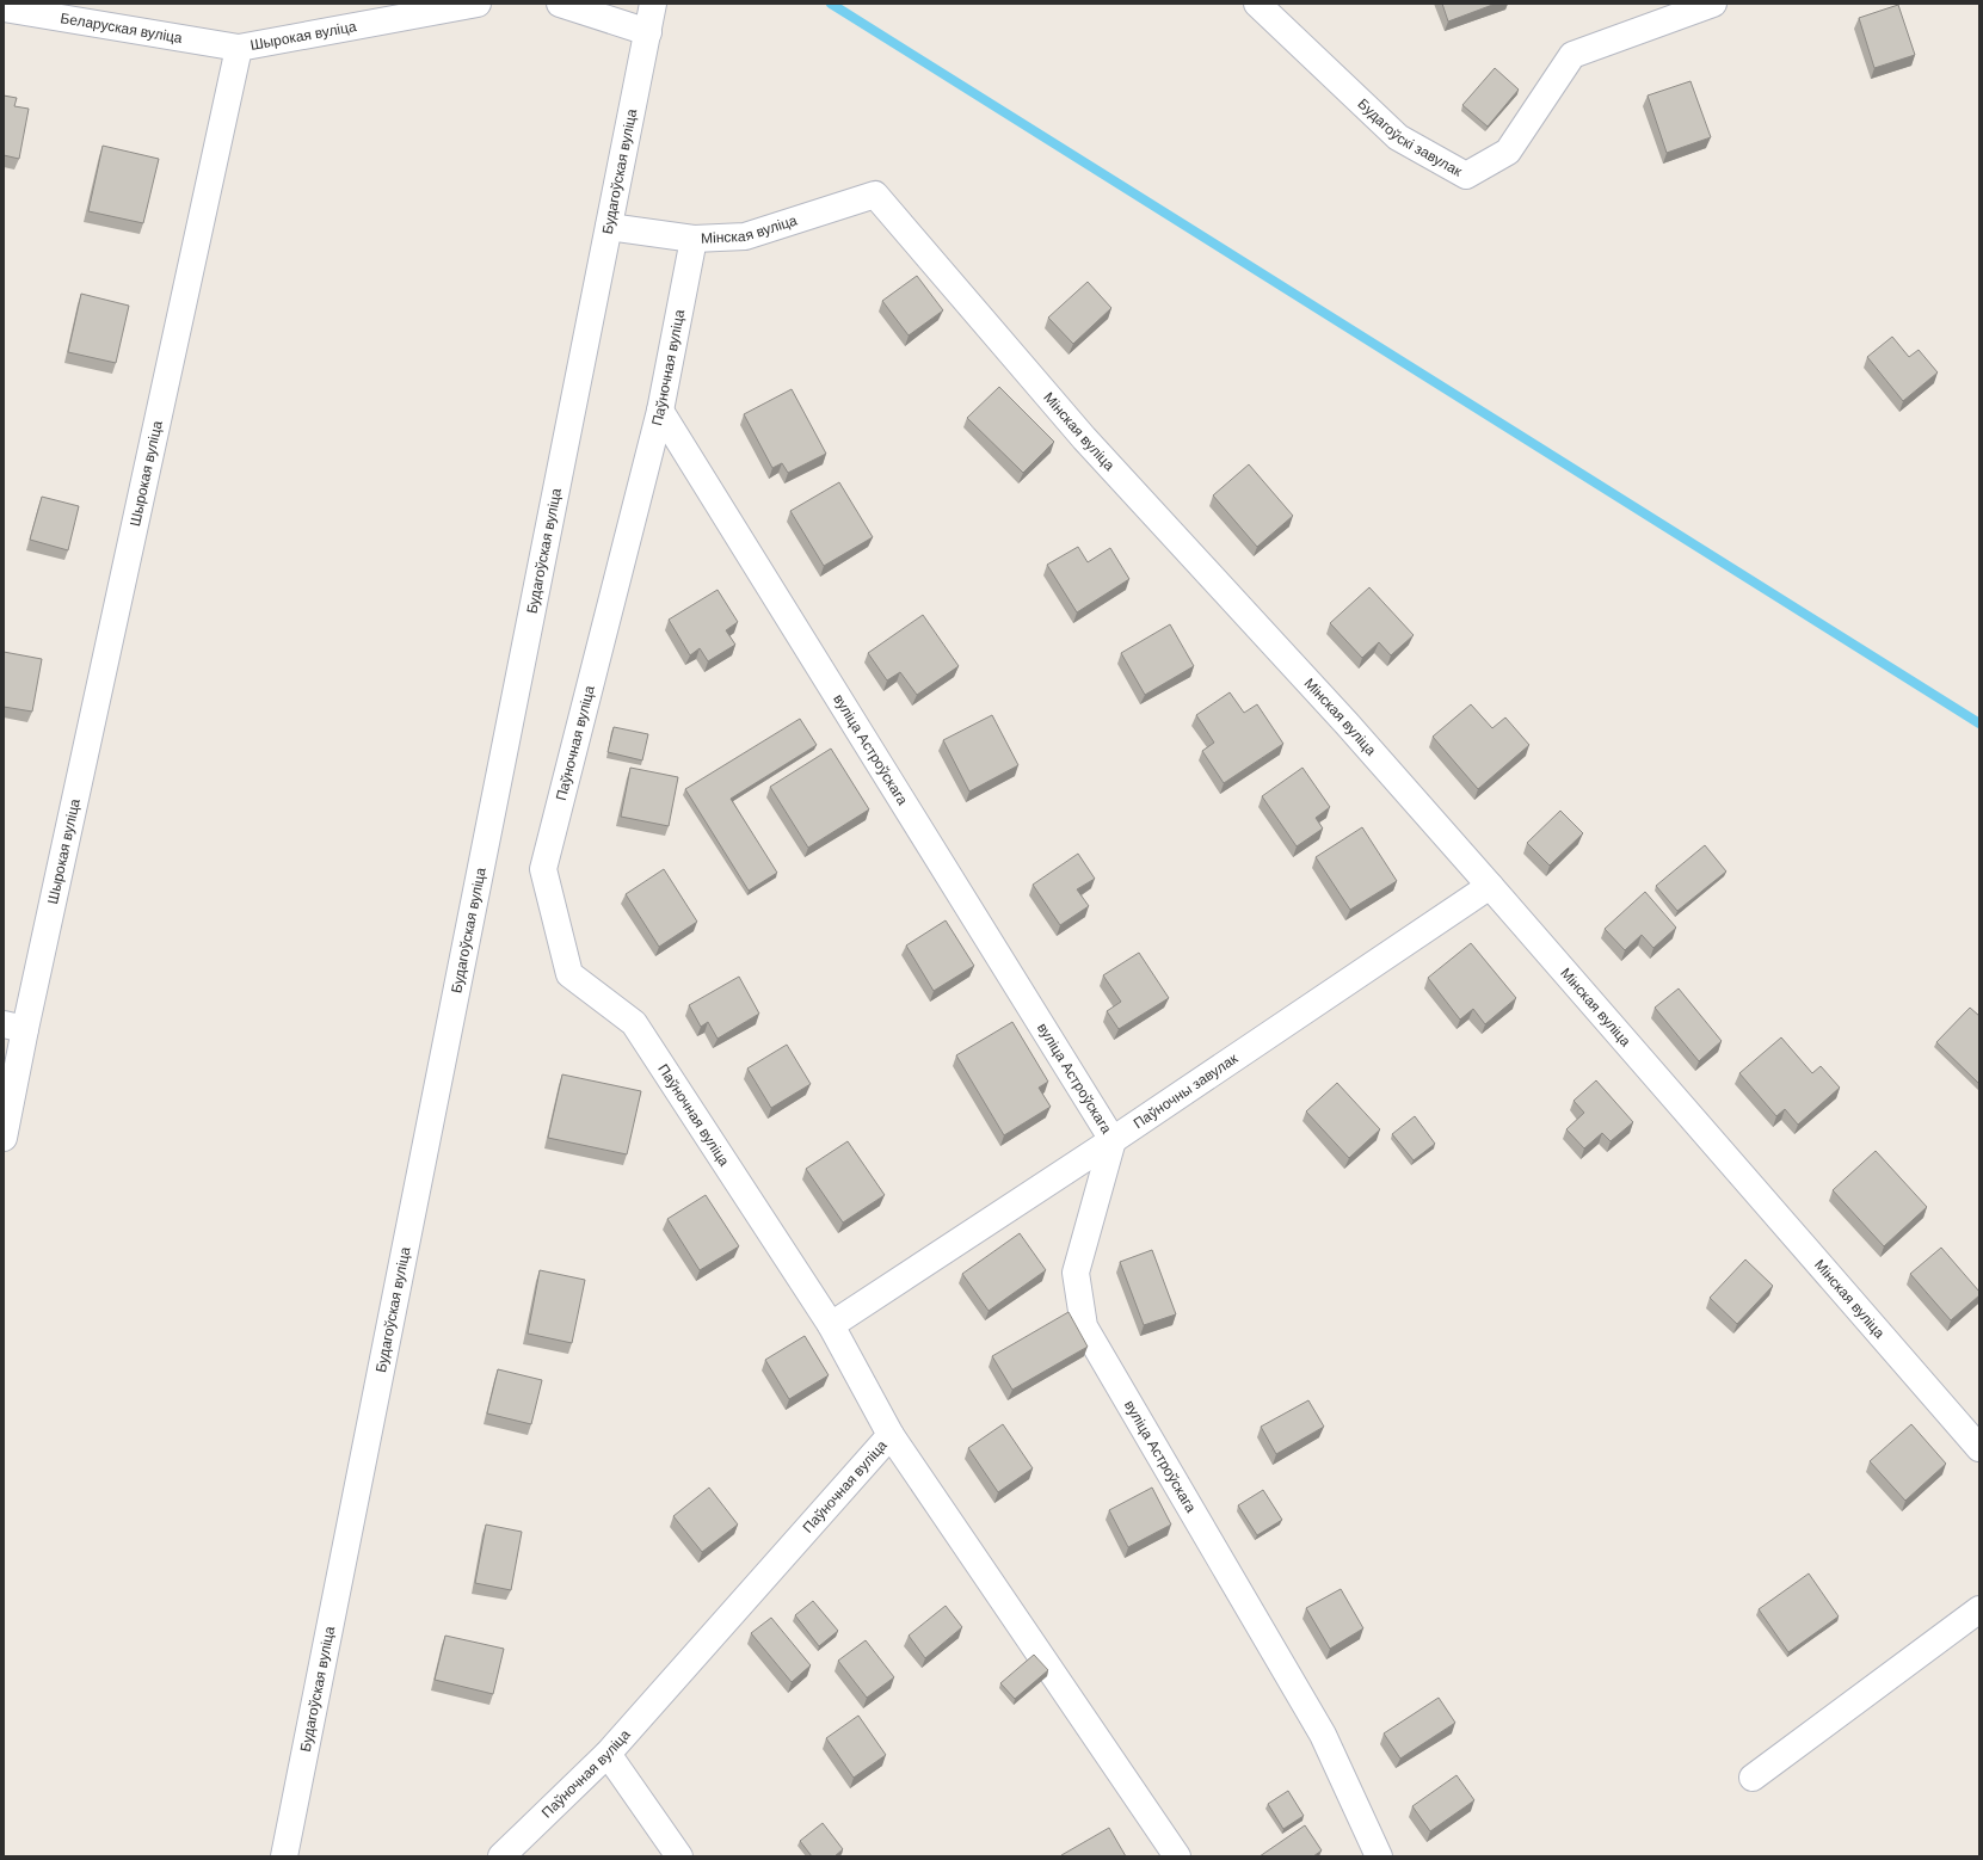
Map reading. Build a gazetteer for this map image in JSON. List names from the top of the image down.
{
  "streets": {
    "street": [
      "Беларуская вуліца",
      "Шырокая вуліца",
      "Будагоўскі завулак",
      "Будагоўская вуліца",
      "Мінская вуліца",
      "Паўночная вуліца",
      "вуліца Астроўскага",
      "Паўночны завулак"
    ]
  },
  "crossings": [
    ["Беларуская вуліца", "Шырокая вуліца"],
    ["Будагоўская вуліца", "Мінская вуліца"],
    ["Мінская вуліца", "Паўночная вуліца"],
    ["Мінская вуліца", "Паўночны завулак"],
    ["Паўночная вуліца", "вуліца Астроўскага"],
    ["Паўночная вуліца", "Паўночны завулак"],
    ["вуліца Астроўскага", "Паўночны завулак"]
  ]
}
